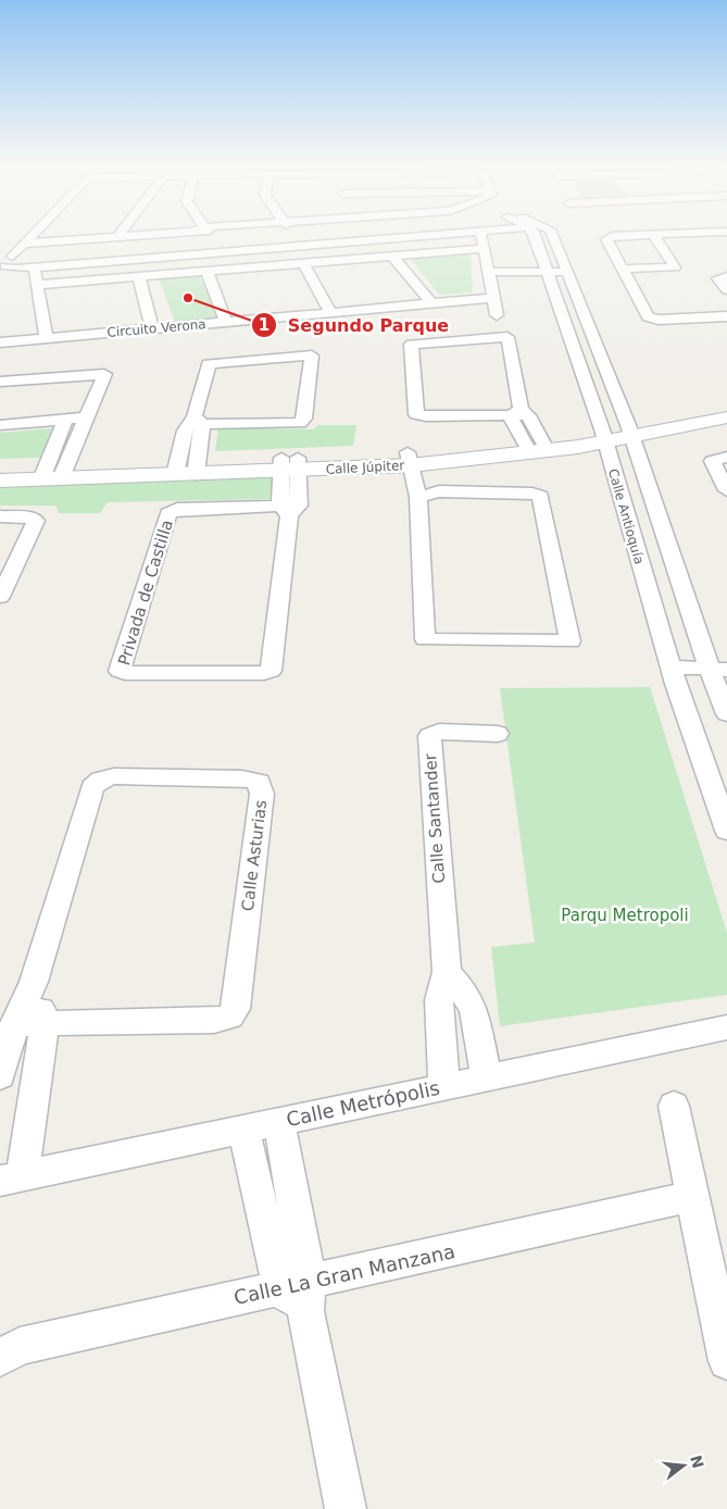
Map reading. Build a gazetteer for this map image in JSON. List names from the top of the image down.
{
  "streets": {
    "main road": ["Calle Júpiter"],
    "street": [
      "Circuito Verona",
      "Calle Antioquía",
      "Privada de Castilla",
      "Calle Santander",
      "Calle Asturias",
      "Calle Metrópolis",
      "Calle La Gran Manzana"
    ]
  },
  "crossings": [
    ["Calle Júpiter", "Calle Antioquía"],
    ["Calle Júpiter", "Privada de Castilla"],
    ["Calle Santander", "Calle Metrópolis"],
    ["Calle Asturias", "Calle Metrópolis"]
  ],
  "parks": ["Parqu Metropoli"],
  "places": ["Segundo Parque"],
  "north": "right"
}
